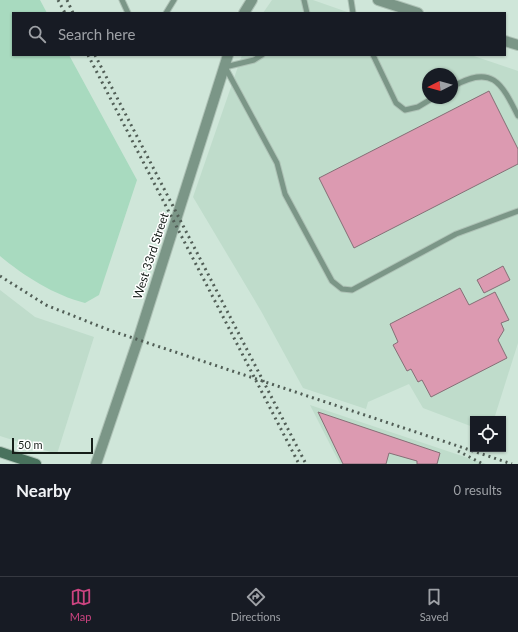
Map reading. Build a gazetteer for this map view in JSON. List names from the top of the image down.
{
  "streets": {
    "street": ["West 33rd Street"]
  },
  "scale_bar": "50 m",
  "north": "left",
  "page": {
    "search": "Search here",
    "scale": "50 m",
    "heading": ["Nearby", "0 results"],
    "nav": ["Map", "Directions", "Saved"]
  }
}
